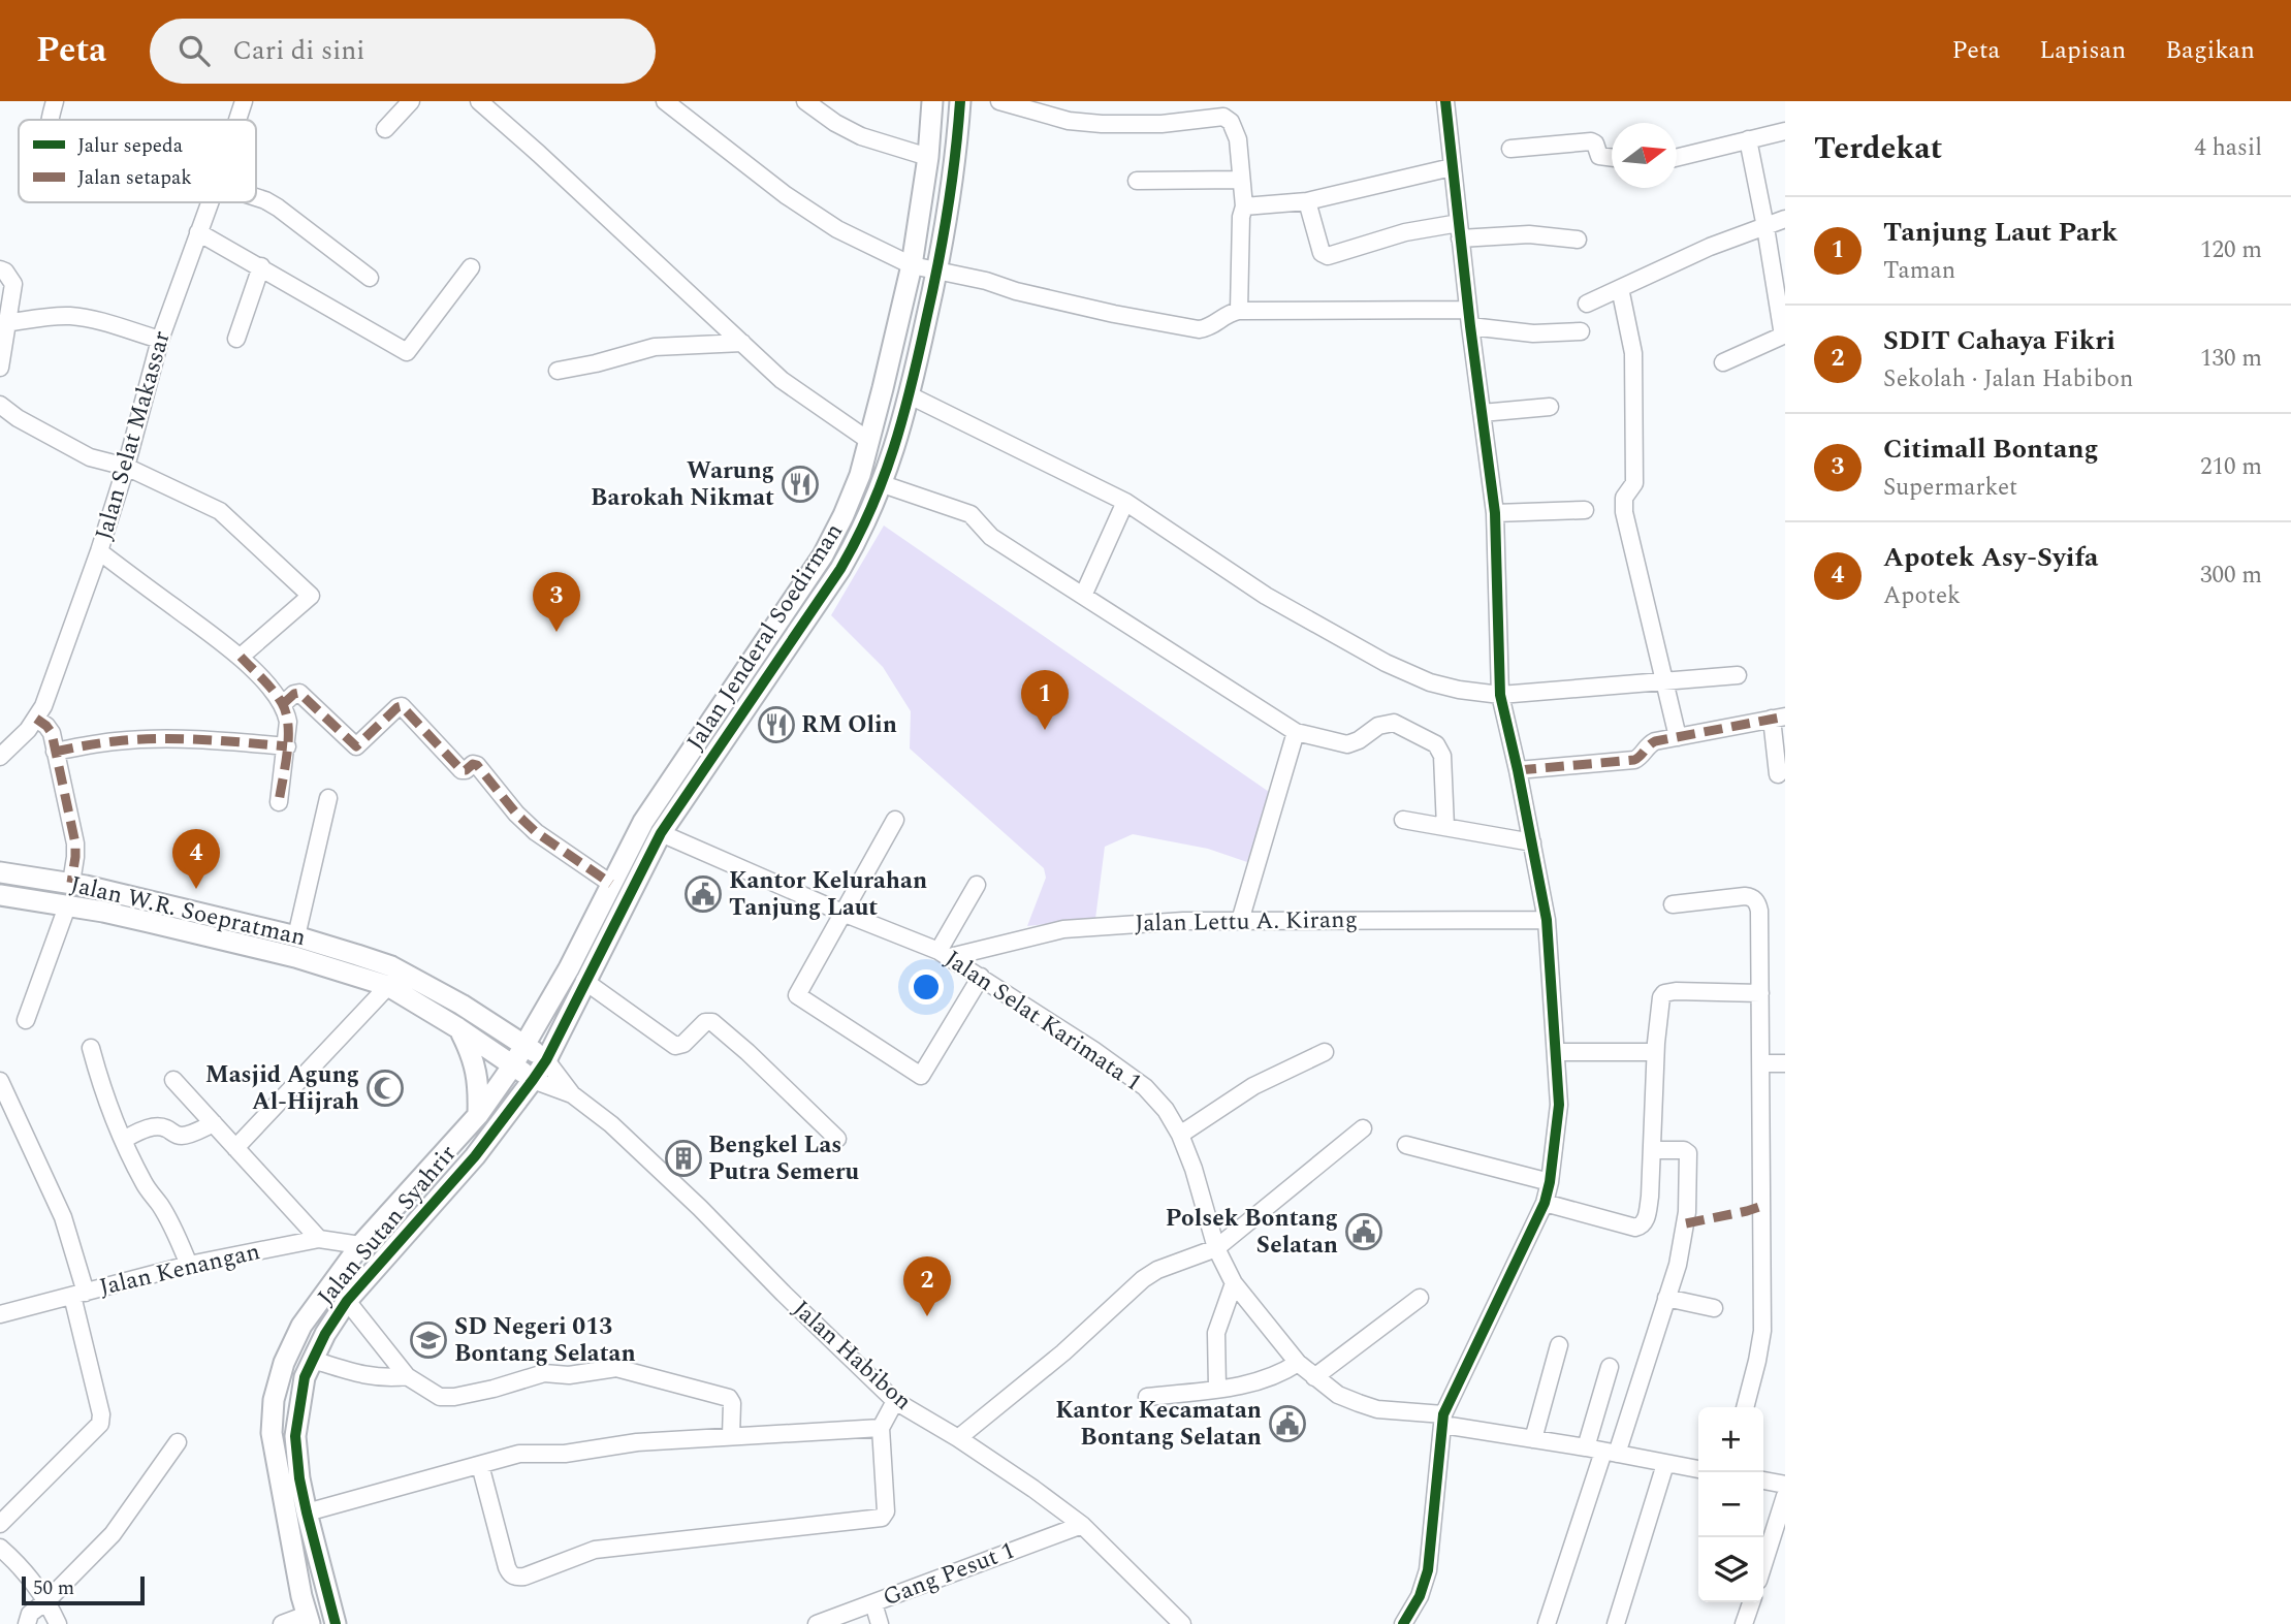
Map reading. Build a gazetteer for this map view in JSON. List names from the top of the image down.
{
  "streets": {
    "street": [
      "Jalan Selat Makassar",
      "Jalan Jenderal Soedirman",
      "Jalan W.R. Soepratman",
      "Jalan Lettu A. Kirang",
      "Jalan Selat Karimata 1",
      "Jalan Sutan Syahrir",
      "Jalan Kenangan",
      "Jalan Habibon",
      "Gang Pesut 1"
    ]
  },
  "crossings": [
    ["Jalan Jenderal Soedirman", "Jalan W.R. Soepratman"],
    ["Jalan Jenderal Soedirman", "Jalan Selat Karimata 1"],
    ["Jalan Jenderal Soedirman", "Jalan Sutan Syahrir"],
    ["Jalan Jenderal Soedirman", "Jalan Habibon"],
    ["Jalan W.R. Soepratman", "Jalan Sutan Syahrir"],
    ["Jalan W.R. Soepratman", "Jalan Habibon"],
    ["Jalan Lettu A. Kirang", "Jalan Selat Karimata 1"],
    ["Jalan Sutan Syahrir", "Jalan Kenangan"],
    ["Jalan Sutan Syahrir", "Jalan Habibon"],
    ["Jalan Habibon", "Gang Pesut 1"]
  ],
  "places": {
    "restaurant": ["Warung Barokah Nikmat", "RM Olin"],
    "public building": ["Kantor Kelurahan Tanjung Laut", "Polsek Bontang Selatan", "Kantor Kecamatan Bontang Selatan"],
    "mosque": ["Masjid Agung Al-Hijrah"],
    "building": ["Bengkel Las Putra Semeru"],
    "school or university": ["SD Negeri 013 Bontang Selatan"]
  },
  "legend": ["Jalur sepeda", "Jalan setapak"],
  "scale_bar": "50 m",
  "north": "right",
  "page": {
    "header": "Peta",
    "search": "Cari di sini",
    "nav": ["Peta", "Lapisan", "Bagikan"],
    "heading": ["Terdekat", "4 hasil"],
    "list": [
      {
        "mark": "1",
        "name": "Tanjung Laut Park",
        "note": "Taman",
        "value": "120 m"
      },
      {
        "mark": "2",
        "name": "SDIT Cahaya Fikri",
        "note": "Sekolah · Jalan Habibon",
        "value": "130 m"
      },
      {
        "mark": "3",
        "name": "Citimall Bontang",
        "note": "Supermarket",
        "value": "210 m"
      },
      {
        "mark": "4",
        "name": "Apotek Asy-Syifa",
        "note": "Apotek",
        "value": "300 m"
      }
    ],
    "pins": [
      "3",
      "1",
      "4",
      "2"
    ],
    "map_buttons": ["+", "−"],
    "scale": "50 m"
  }
}
